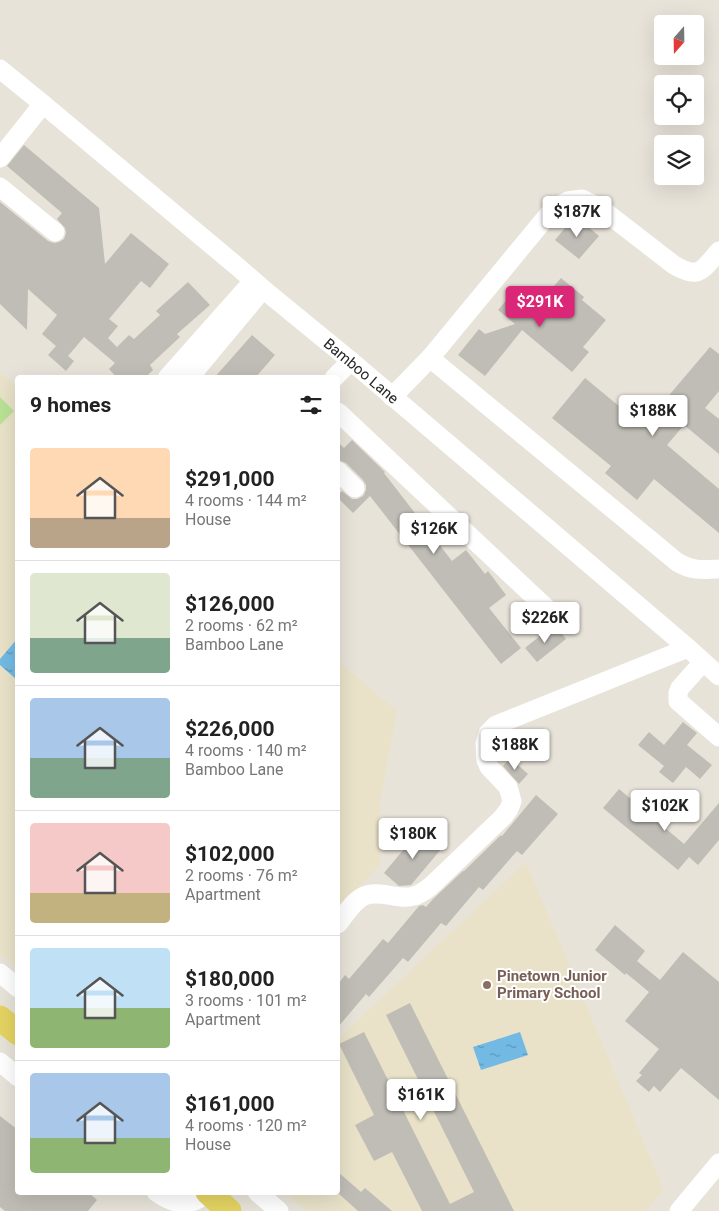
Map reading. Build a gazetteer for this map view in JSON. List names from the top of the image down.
{
  "streets": {
    "street": ["Bamboo Lane"]
  },
  "places": ["Pinetown Junior Primary School"],
  "north": "bottom",
  "page": {
    "price": [
      "$187K",
      "$291K",
      "$188K",
      "$126K",
      "$226K",
      "$188K",
      "$102K",
      "$180K",
      "$161K"
    ],
    "heading": "9 homes",
    "list": [
      {
        "name": "$291,000",
        "note": "4 rooms · 144 m² · House"
      },
      {
        "name": "$126,000",
        "note": "2 rooms · 62 m² · Bamboo Lane"
      },
      {
        "name": "$226,000",
        "note": "4 rooms · 140 m² · Bamboo Lane"
      },
      {
        "name": "$102,000",
        "note": "2 rooms · 76 m² · Apartment"
      },
      {
        "name": "$180,000",
        "note": "3 rooms · 101 m² · Apartment"
      },
      {
        "name": "$161,000",
        "note": "4 rooms · 120 m² · House"
      }
    ]
  }
}
